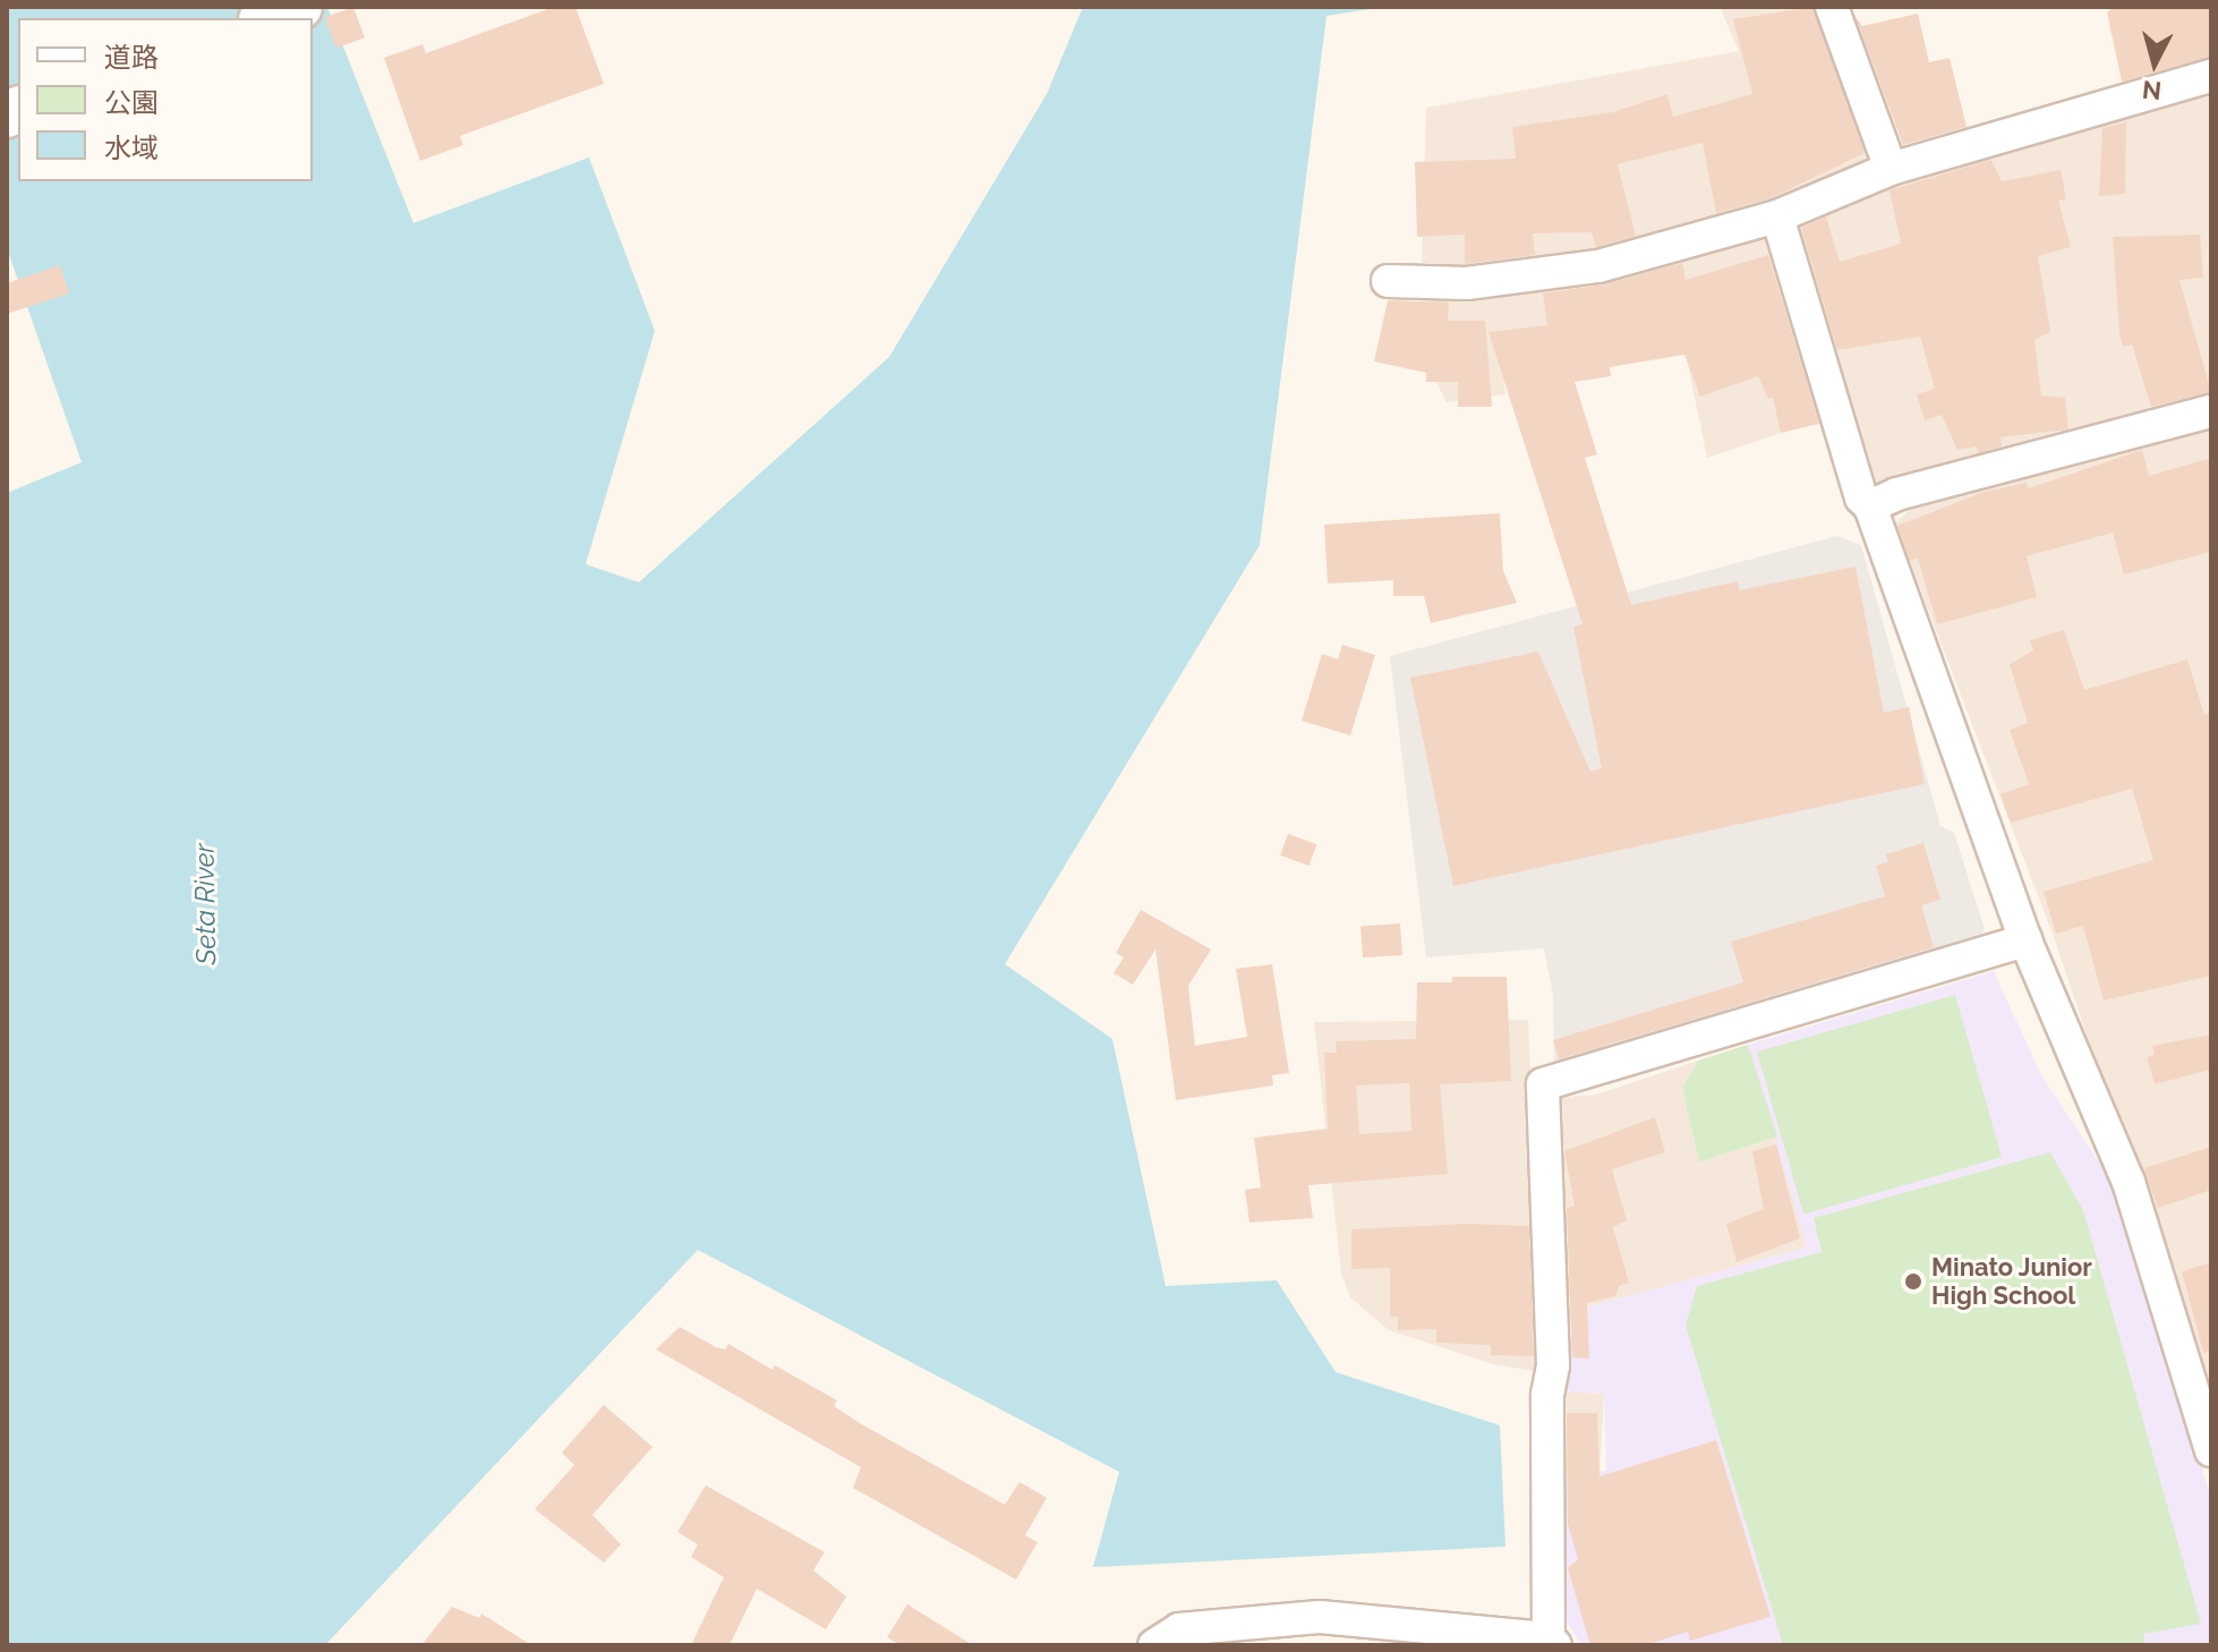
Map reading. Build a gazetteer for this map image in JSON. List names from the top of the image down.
{
  "water": ["Seta River"],
  "places": ["Minato Junior High School"],
  "legend": ["道路", "公園", "水域"],
  "north": "bottom"
}
